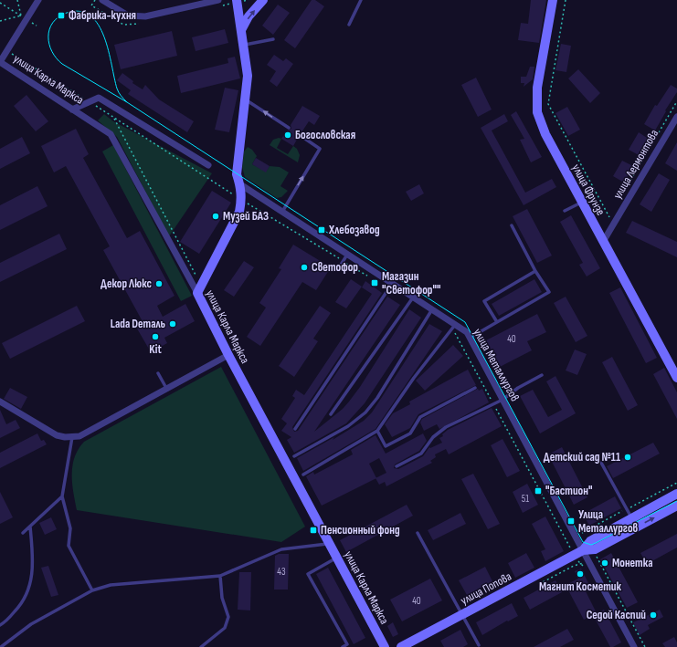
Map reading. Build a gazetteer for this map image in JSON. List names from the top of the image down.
{
  "streets": {
    "street": [
      "улица Карла Маркса",
      "улица Лермонтова",
      "улица Фрунзе",
      "улица Металлургов",
      "улица Попова"
    ]
  },
  "crossings": [
    ["улица Лермонтова", "улица Фрунзе"],
    ["улица Металлургов", "улица Попова"]
  ],
  "places": {
    "transit": [
      "Фабрика-кухня",
      "Хлебозавод",
      "Магазин \"Светофор\"\"",
      "\"Бастион\"",
      "Улица Металлургов",
      "Пенсионный фонд"
    ],
    "other": [
      "Богословская",
      "Музей БАЗ",
      "Светофор",
      "Декор Люкс",
      "Lada Dеталь",
      "Kit",
      "Детский сад №11",
      "Монетка",
      "Магнит Косметик",
      "Седой Каспий"
    ]
  },
  "house_numbers": [
    "40",
    "51",
    "43",
    "40"
  ]
}
